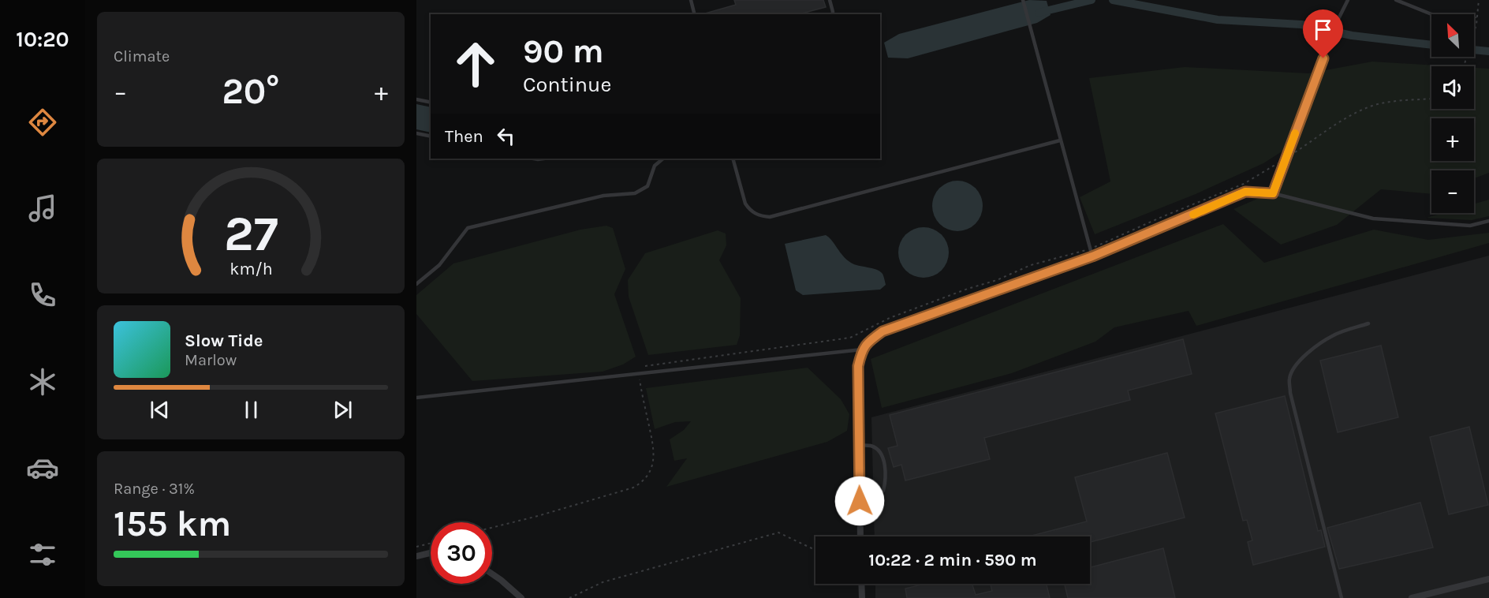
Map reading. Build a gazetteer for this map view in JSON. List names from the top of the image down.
{
  "north": "top left",
  "page": {
    "tabs": "10:20",
    "tile": [
      "Climate",
      ["Range · 31%", "155 km"]
    ],
    "map_buttons": ["+", "−"],
    "turn": ["90 m", "Continue"],
    "heat": ["−", "20°", "+"],
    "then": "Then",
    "song": ["Slow Tide", "Marlow"],
    "limit": "30",
    "trip": "10:22 · 2 min · 590 m",
    "gauge": ["27", "km/h"]
  }
}
